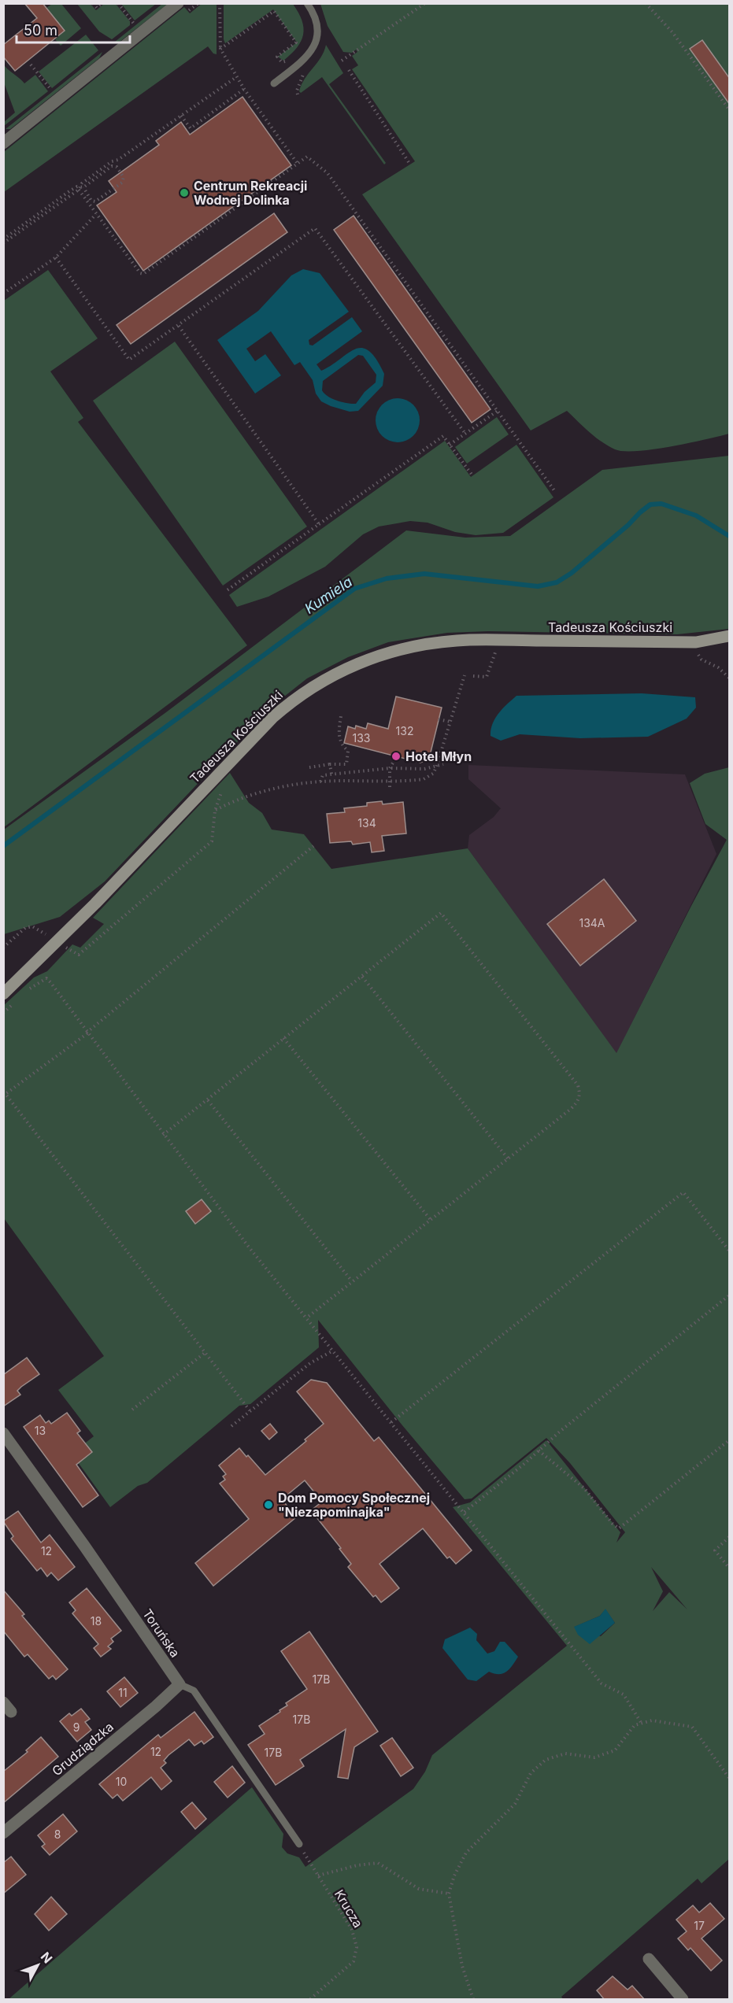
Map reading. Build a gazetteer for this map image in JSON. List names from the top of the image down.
{
  "streets": {
    "street": ["Tadeusza Kościuszki", "Toruńska", "Grudziądzka"],
    "path": ["Krucza"]
  },
  "crossings": [
    ["Toruńska", "Grudziądzka"],
    ["Toruńska", "Krucza"]
  ],
  "water": ["Kumiela"],
  "places": ["Centrum Rekreacji Wodnej Dolinka", "Hotel Młyn", "Dom Pomocy Społecznej \"Niezapominajka\""],
  "house_numbers": [
    "132",
    "133",
    "134",
    "134A",
    "13",
    "12",
    "18",
    "17B",
    "11",
    "17B",
    "9",
    "12",
    "17B",
    "10",
    "8",
    "17"
  ],
  "scale_bar": "50 m",
  "north": "top right"
}
